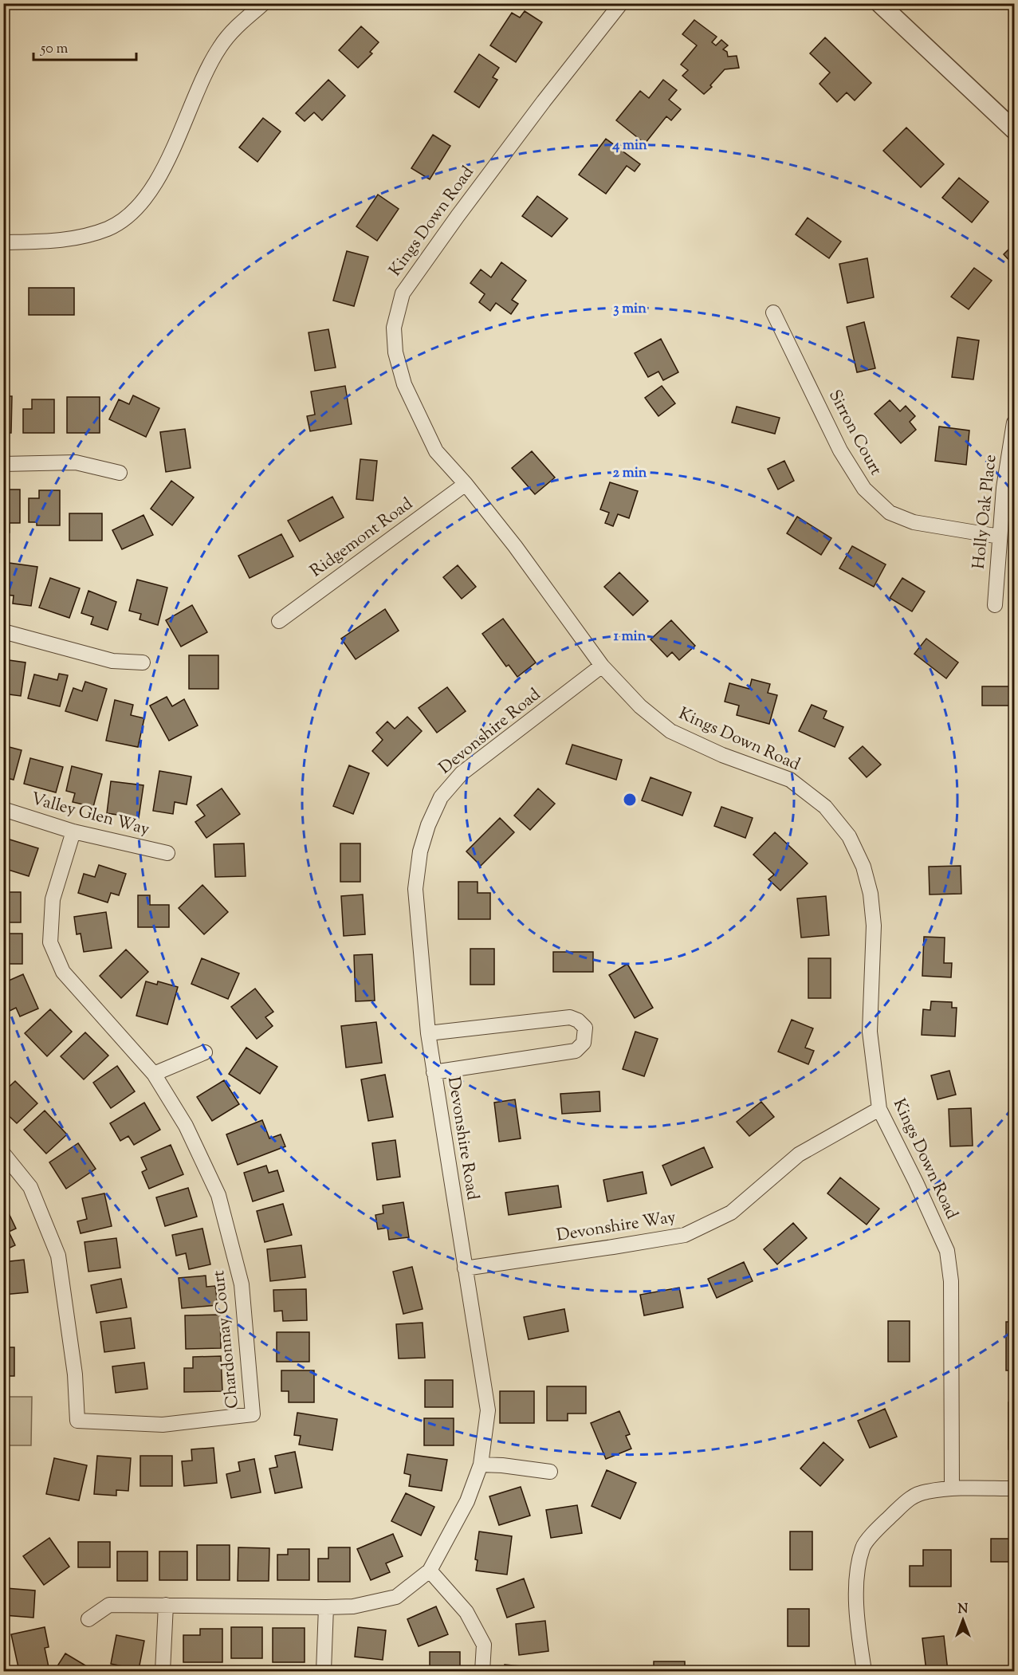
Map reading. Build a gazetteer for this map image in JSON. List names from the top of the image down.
{
  "streets": {
    "street": [
      "Kings Down Road",
      "Sirron Court",
      "Holly Oak Place",
      "Ridgemont Road",
      "Devonshire Road",
      "Valley Glen Way",
      "Devonshire Way",
      "Chardonnay Court"
    ]
  },
  "crossings": [
    ["Kings Down Road", "Ridgemont Road"],
    ["Kings Down Road", "Devonshire Road"],
    ["Kings Down Road", "Devonshire Way"],
    ["Sirron Court", "Holly Oak Place"],
    ["Devonshire Road", "Devonshire Way"],
    ["Valley Glen Way", "Chardonnay Court"]
  ],
  "scale_bar": "50 m",
  "north": "top",
  "rings": [
    "4 min",
    "3 min",
    "2 min",
    "1 min"
  ]
}
